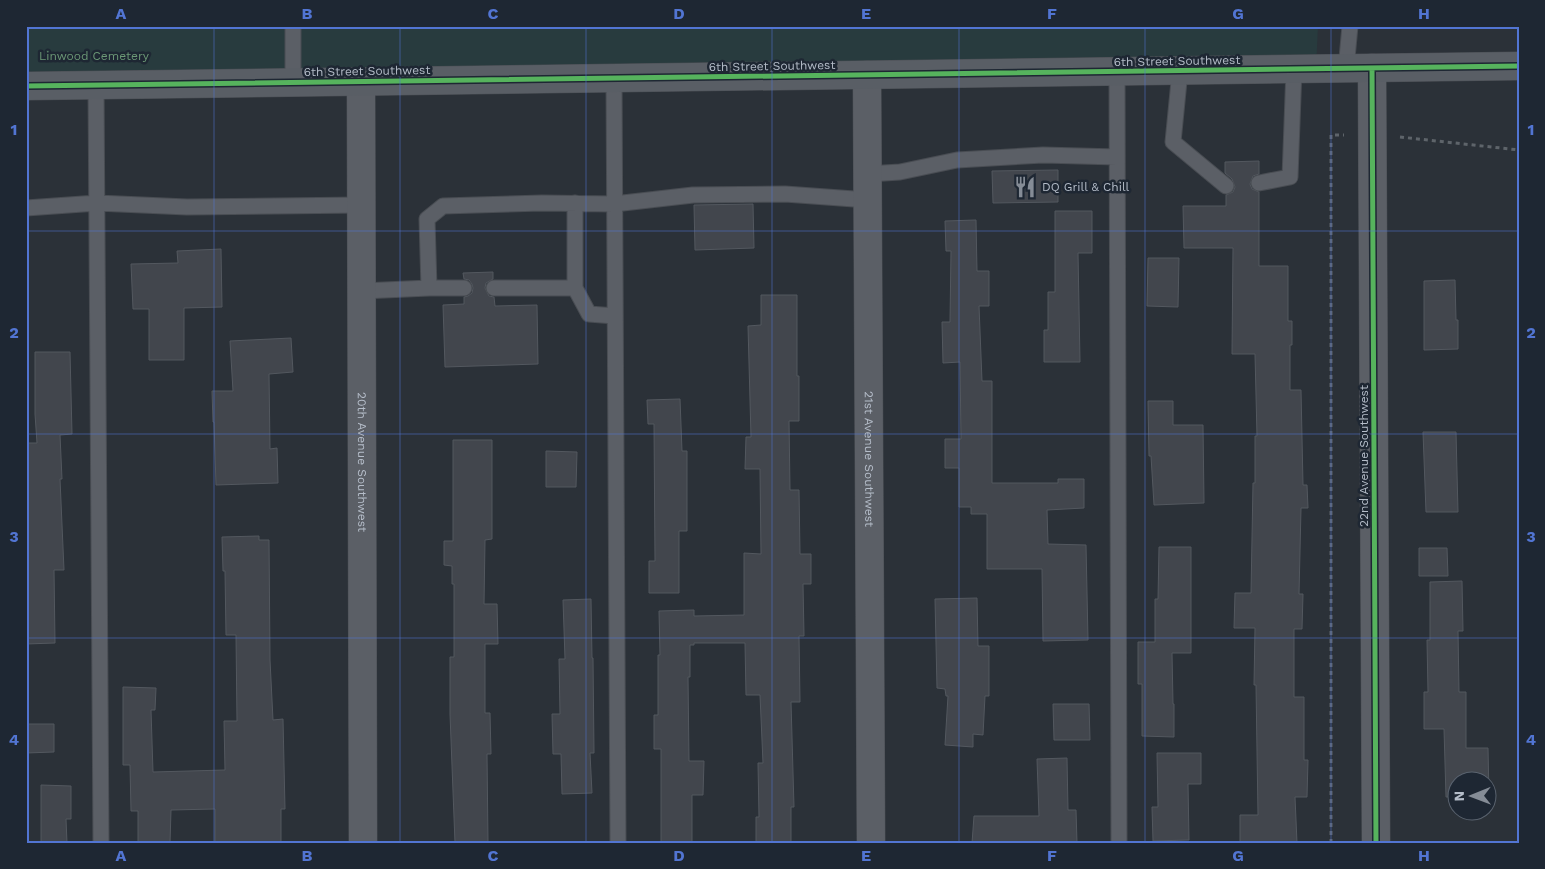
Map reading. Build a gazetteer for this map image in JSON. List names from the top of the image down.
{
  "streets": {
    "main road": ["6th Street Southwest"],
    "street": ["22nd Avenue Southwest", "21st Avenue Southwest", "20th Avenue Southwest"]
  },
  "crossings": [
    ["6th Street Southwest", "22nd Avenue Southwest"],
    ["6th Street Southwest", "21st Avenue Southwest"],
    ["6th Street Southwest", "20th Avenue Southwest"]
  ],
  "parks": ["Linwood Cemetery"],
  "places": {
    "restaurant": ["DQ Grill & Chill"]
  },
  "north": "left",
  "grid": {
    "columns": [
      "A",
      "B",
      "C",
      "D",
      "E",
      "F",
      "G",
      "H"
    ],
    "rows": [
      "1",
      "2",
      "3",
      "4"
    ]
  }
}
